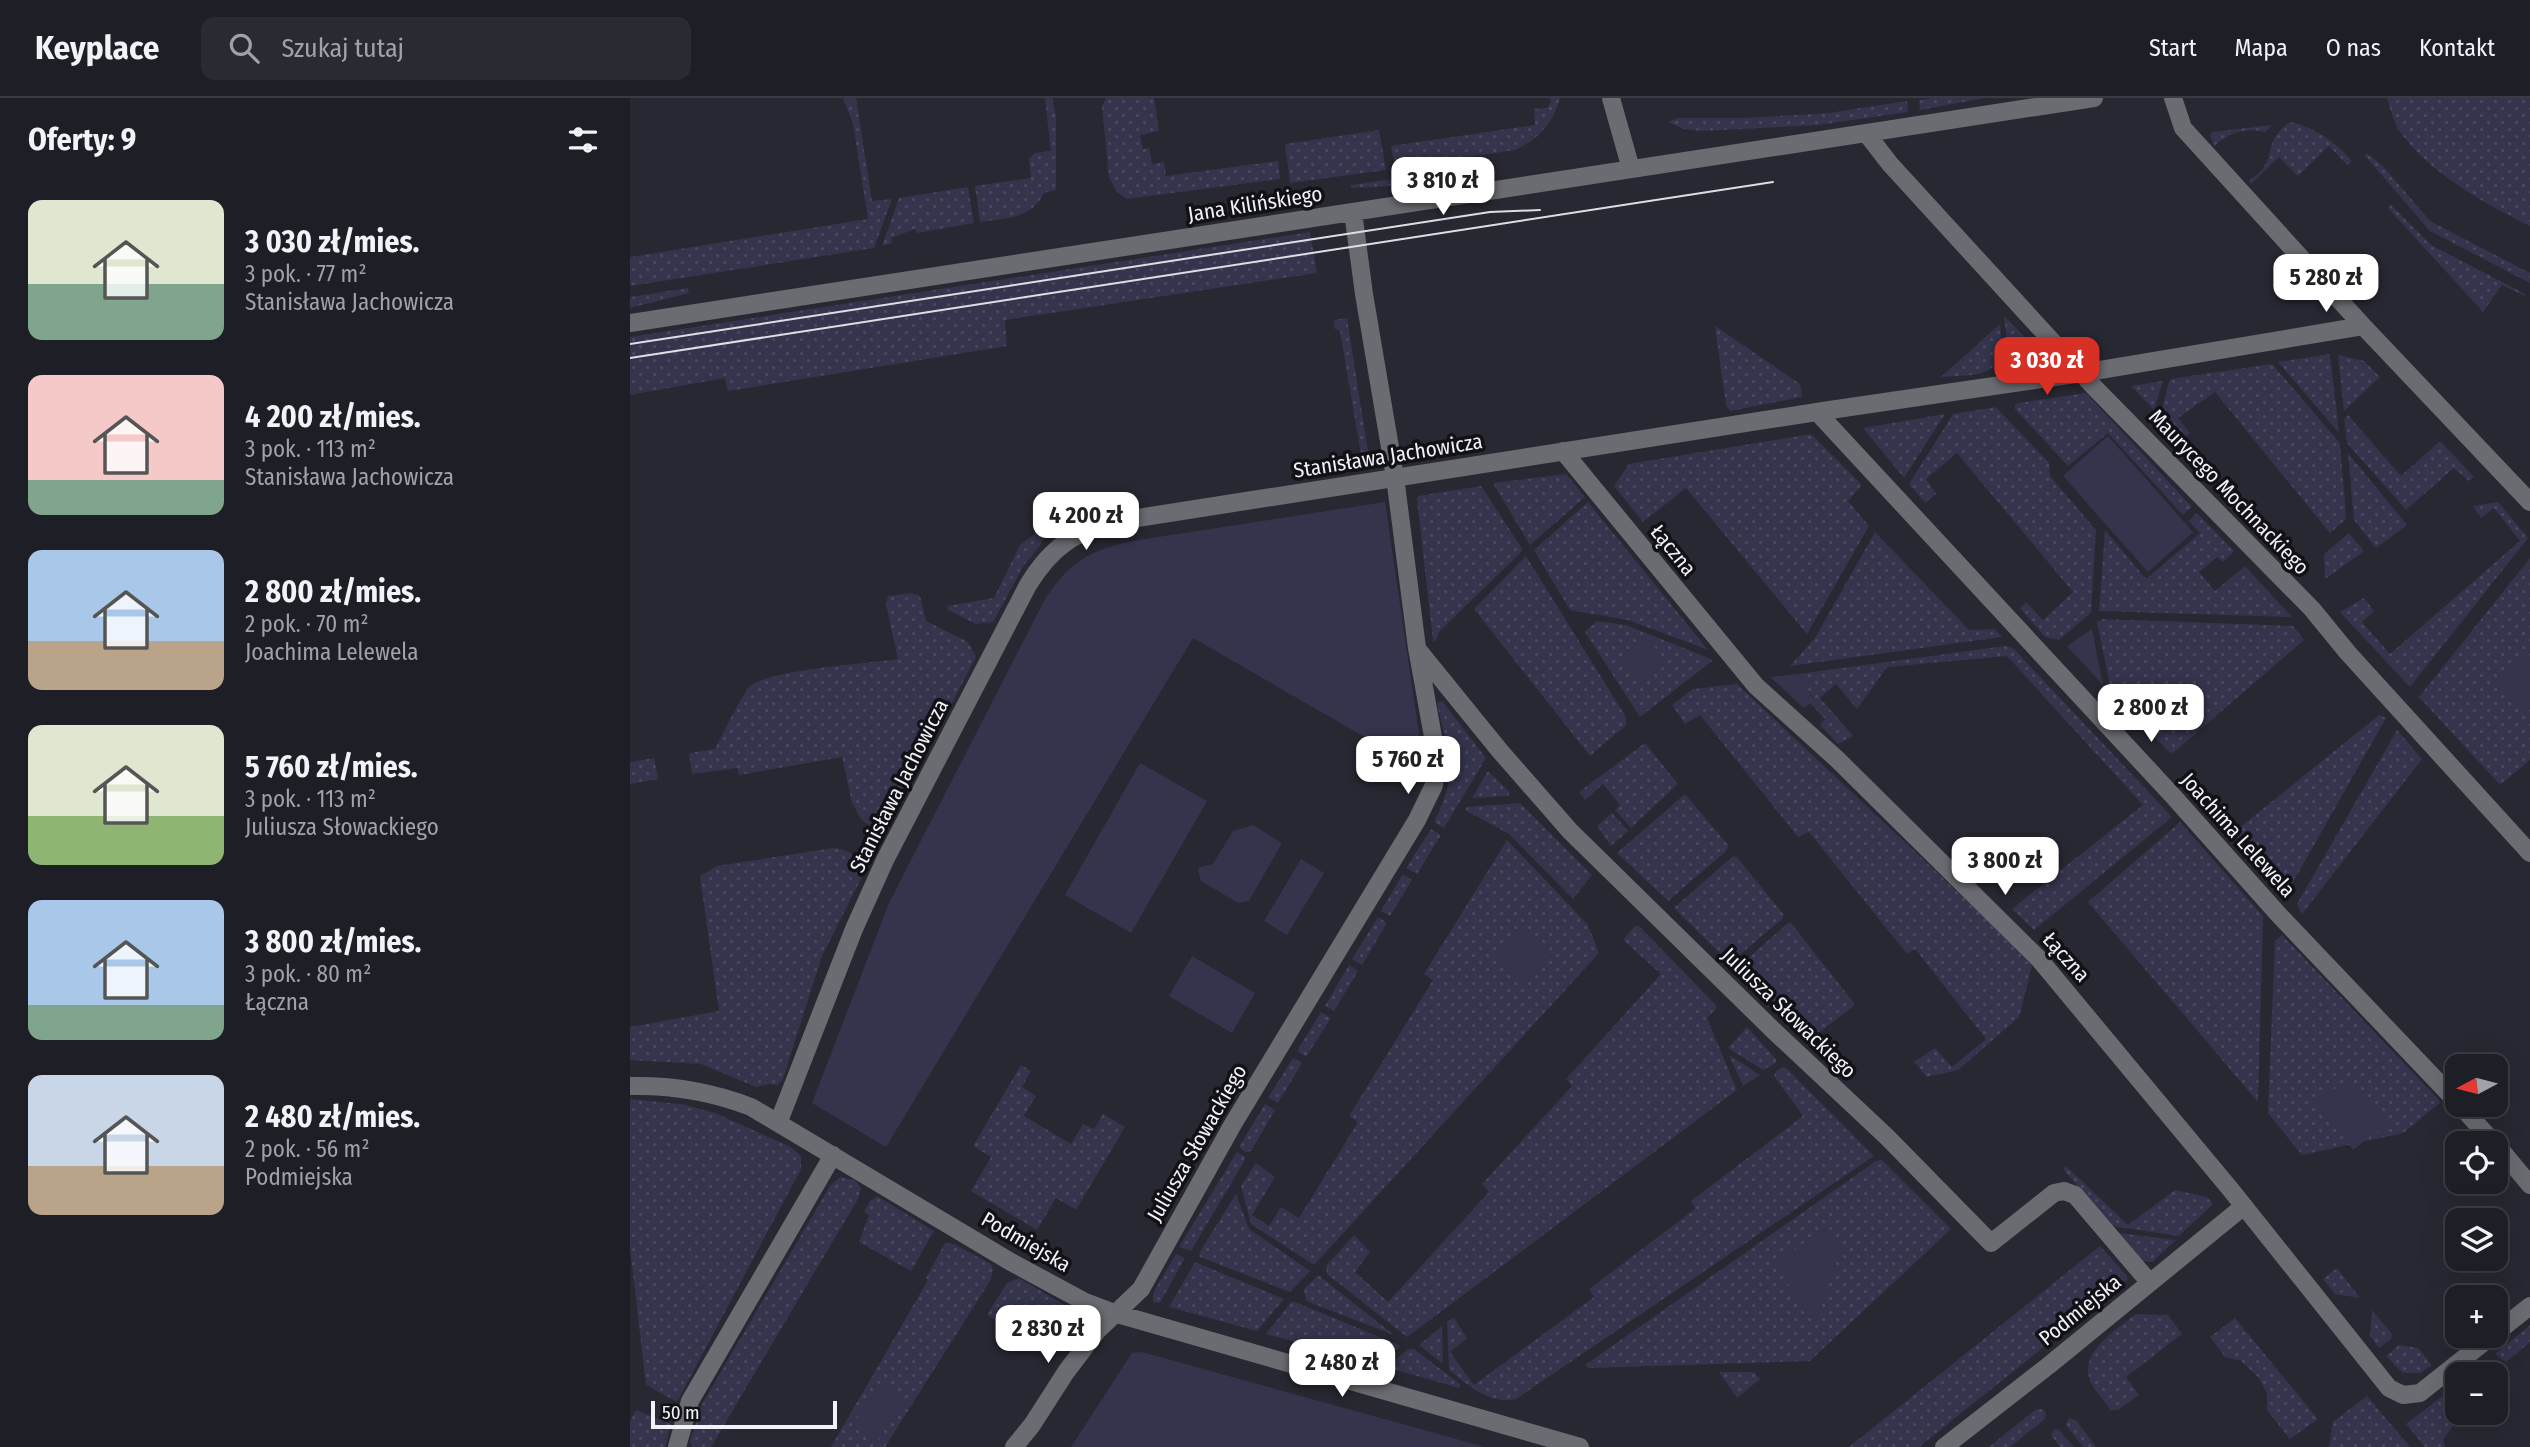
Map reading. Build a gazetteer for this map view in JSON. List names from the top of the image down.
{
  "streets": {
    "street": [
      "Jana Kilińskiego",
      "Stanisława Jachowicza",
      "Maurycego Mochnackiego",
      "Łączna",
      "Joachima Lelewela",
      "Juliusza Słowackiego",
      "Podmiejska"
    ]
  },
  "crossings": [
    ["Jana Kilińskiego", "Maurycego Mochnackiego"],
    ["Jana Kilińskiego", "Juliusza Słowackiego"],
    ["Stanisława Jachowicza", "Maurycego Mochnackiego"],
    ["Stanisława Jachowicza", "Łączna"],
    ["Stanisława Jachowicza", "Joachima Lelewela"],
    ["Stanisława Jachowicza", "Juliusza Słowackiego"],
    ["Stanisława Jachowicza", "Podmiejska"],
    ["Łączna", "Podmiejska"],
    ["Juliusza Słowackiego", "Podmiejska"]
  ],
  "scale_bar": "50 m",
  "north": "left",
  "page": {
    "header": "Keyplace",
    "search": "Szukaj tutaj",
    "nav": [
      "Start",
      "Mapa",
      "O nas",
      "Kontakt"
    ],
    "heading": "Oferty: 9",
    "price": [
      "3 810 zł",
      "5 280 zł",
      "3 030 zł",
      "4 200 zł",
      "2 800 zł",
      "5 760 zł",
      "3 800 zł",
      "2 830 zł",
      "2 480 zł"
    ],
    "list": [
      {
        "name": "3 030 zł/mies.",
        "note": "3 pok. · 77 m² · Stanisława Jachowicza"
      },
      {
        "name": "4 200 zł/mies.",
        "note": "3 pok. · 113 m² · Stanisława Jachowicza"
      },
      {
        "name": "2 800 zł/mies.",
        "note": "2 pok. · 70 m² · Joachima Lelewela"
      },
      {
        "name": "5 760 zł/mies.",
        "note": "3 pok. · 113 m² · Juliusza Słowackiego"
      },
      {
        "name": "3 800 zł/mies.",
        "note": "3 pok. · 80 m² · Łączna"
      },
      {
        "name": "2 480 zł/mies.",
        "note": "2 pok. · 56 m² · Podmiejska"
      }
    ],
    "map_buttons": ["+", "−"],
    "scale": "50 m"
  }
}
